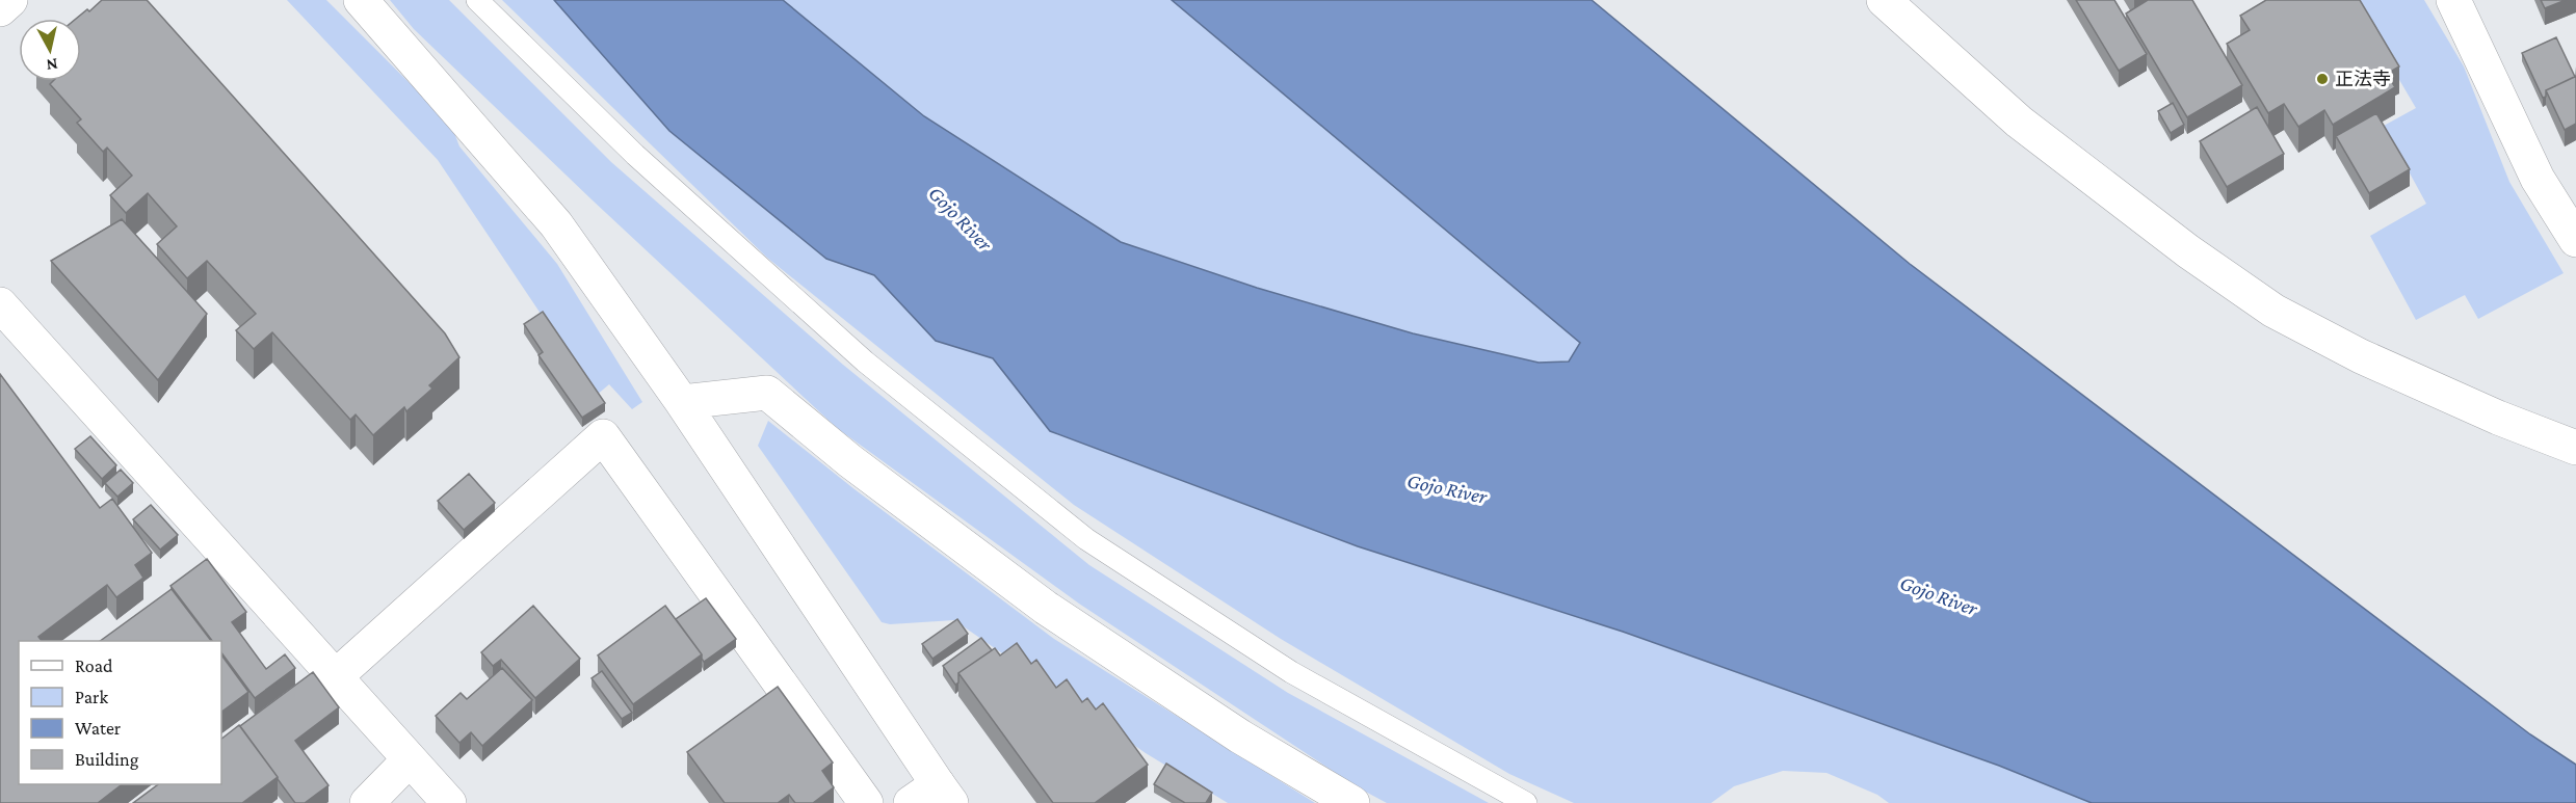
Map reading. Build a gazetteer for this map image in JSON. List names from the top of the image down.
{
  "water": ["Gojo River"],
  "places": ["正法寺"],
  "legend": [
    "Road",
    "Park",
    "Water",
    "Building"
  ],
  "north": "bottom"
}
